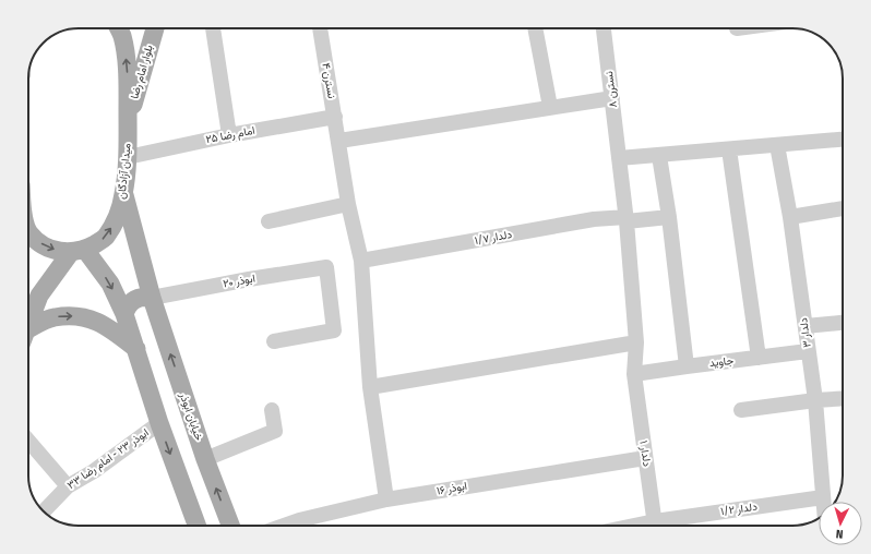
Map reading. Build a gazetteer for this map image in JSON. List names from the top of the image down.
{
  "streets": {
    "main road": ["بلوار امام رضا", "میدان آزادگان", "خیابان ابوذر"],
    "street": [
      "نسترن ۴",
      "نسترن ۸",
      "امام رضا ۲۵",
      "دلدار ۱/۷",
      "ابوذر ۲۰",
      "دلدار ۳",
      "جاوید",
      "دلدار ۱",
      "ابوذر ۲۳ - امام رضا ۳۳",
      "ابوذر ۱۶",
      "دلدار ۱/۲"
    ]
  },
  "crossings": [
    ["بلوار امام رضا", "میدان آزادگان"],
    ["نسترن ۴", "امام رضا ۲۵"],
    ["نسترن ۴", "دلدار ۱/۷"],
    ["نسترن ۴", "ابوذر ۱۶"],
    ["نسترن ۸", "دلدار ۱/۷"],
    ["نسترن ۸", "دلدار ۱"],
    ["امام رضا ۲۵", "میدان آزادگان"],
    ["میدان آزادگان", "خیابان ابوذر"],
    ["دلدار ۱/۷", "دلدار ۱"],
    ["ابوذر ۲۰", "خیابان ابوذر"],
    ["دلدار ۳", "جاوید"],
    ["دلدار ۳", "دلدار ۱/۲"],
    ["جاوید", "دلدار ۱"],
    ["دلدار ۱", "ابوذر ۱۶"]
  ],
  "one_way": ["میدان آزادگان"],
  "north": "bottom"
}
